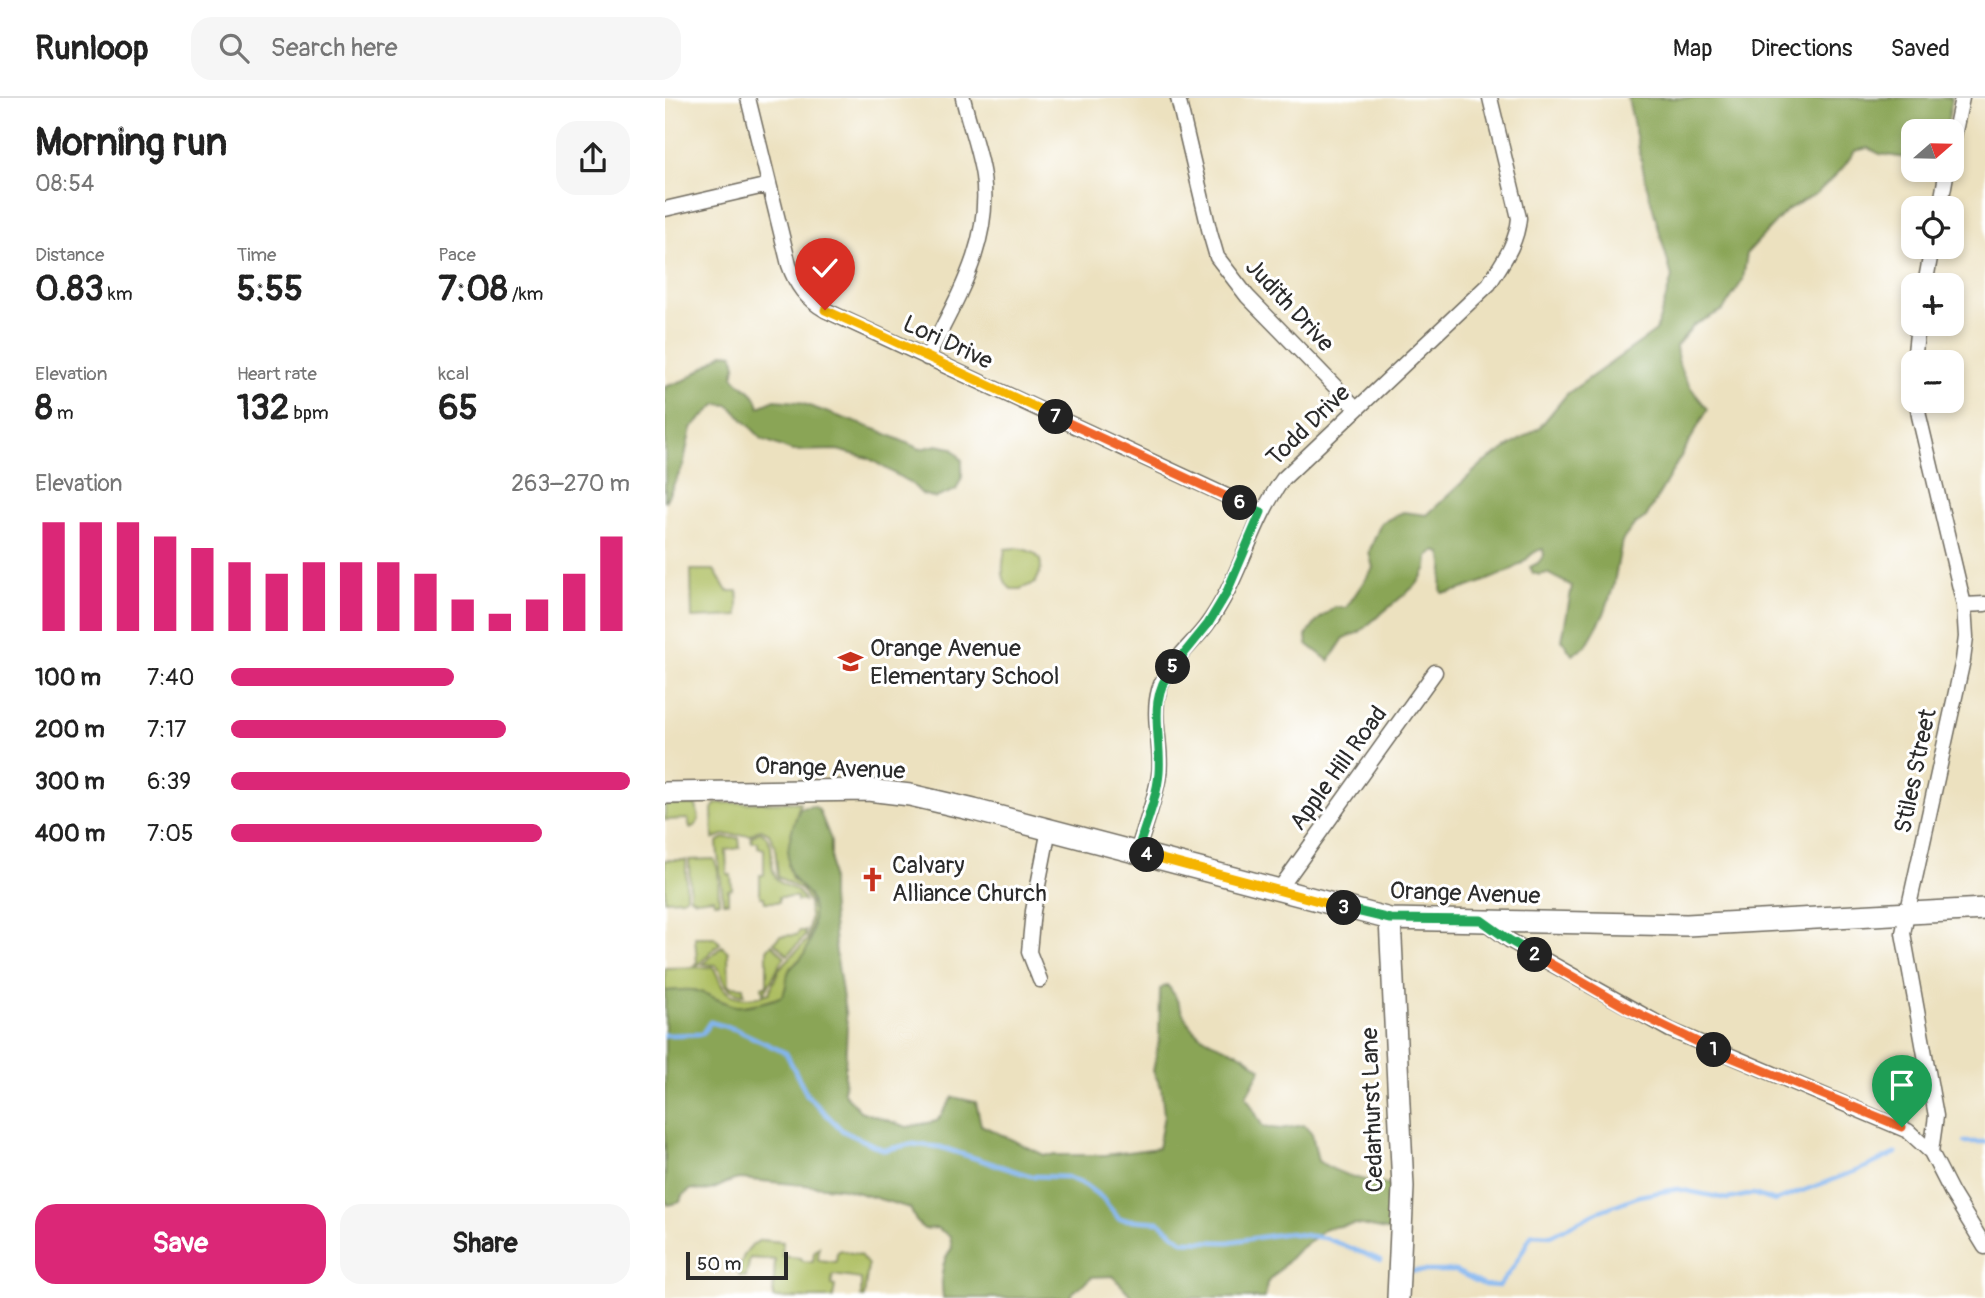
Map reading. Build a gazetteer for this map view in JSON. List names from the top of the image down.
{
  "streets": {
    "main road": ["Orange Avenue", "Cedarhurst Lane"],
    "street": [
      "Judith Drive",
      "Lori Drive",
      "Todd Drive",
      "Apple Hill Road",
      "Stiles Street"
    ]
  },
  "crossings": [
    ["Judith Drive", "Todd Drive"],
    ["Lori Drive", "Todd Drive"],
    ["Todd Drive", "Orange Avenue"],
    ["Orange Avenue", "Apple Hill Road"],
    ["Orange Avenue", "Stiles Street"],
    ["Orange Avenue", "Cedarhurst Lane"]
  ],
  "places": {
    "school or university": ["Orange Avenue Elementary School"],
    "church": ["Calvary Alliance Church"]
  },
  "scale_bar": "50 m",
  "north": "right",
  "page": {
    "header": "Runloop",
    "search": "Search here",
    "nav": ["Map", "Directions", "Saved"],
    "heading": ["Morning run", "08:54"],
    "map_buttons": ["+", "−"],
    "stats": [
      ["Distance", "0.83 km"],
      ["Time", "5:55"],
      ["Pace", "7:08 /km"],
      ["Elevation", "8 m"],
      ["Heart rate", "132 bpm"],
      ["kcal", "65"]
    ],
    "pins": [
      "7",
      "6",
      "5",
      "4",
      "3",
      "2",
      "1"
    ],
    "chart": ["Elevation", "263–270 m"],
    "list": [
      {
        "name": "100 m",
        "note": "7:40"
      },
      {
        "name": "200 m",
        "note": "7:17"
      },
      {
        "name": "300 m",
        "note": "6:39"
      },
      {
        "name": "400 m",
        "note": "7:05"
      }
    ],
    "buttons": ["Save", "Share"],
    "scale": "50 m"
  }
}
